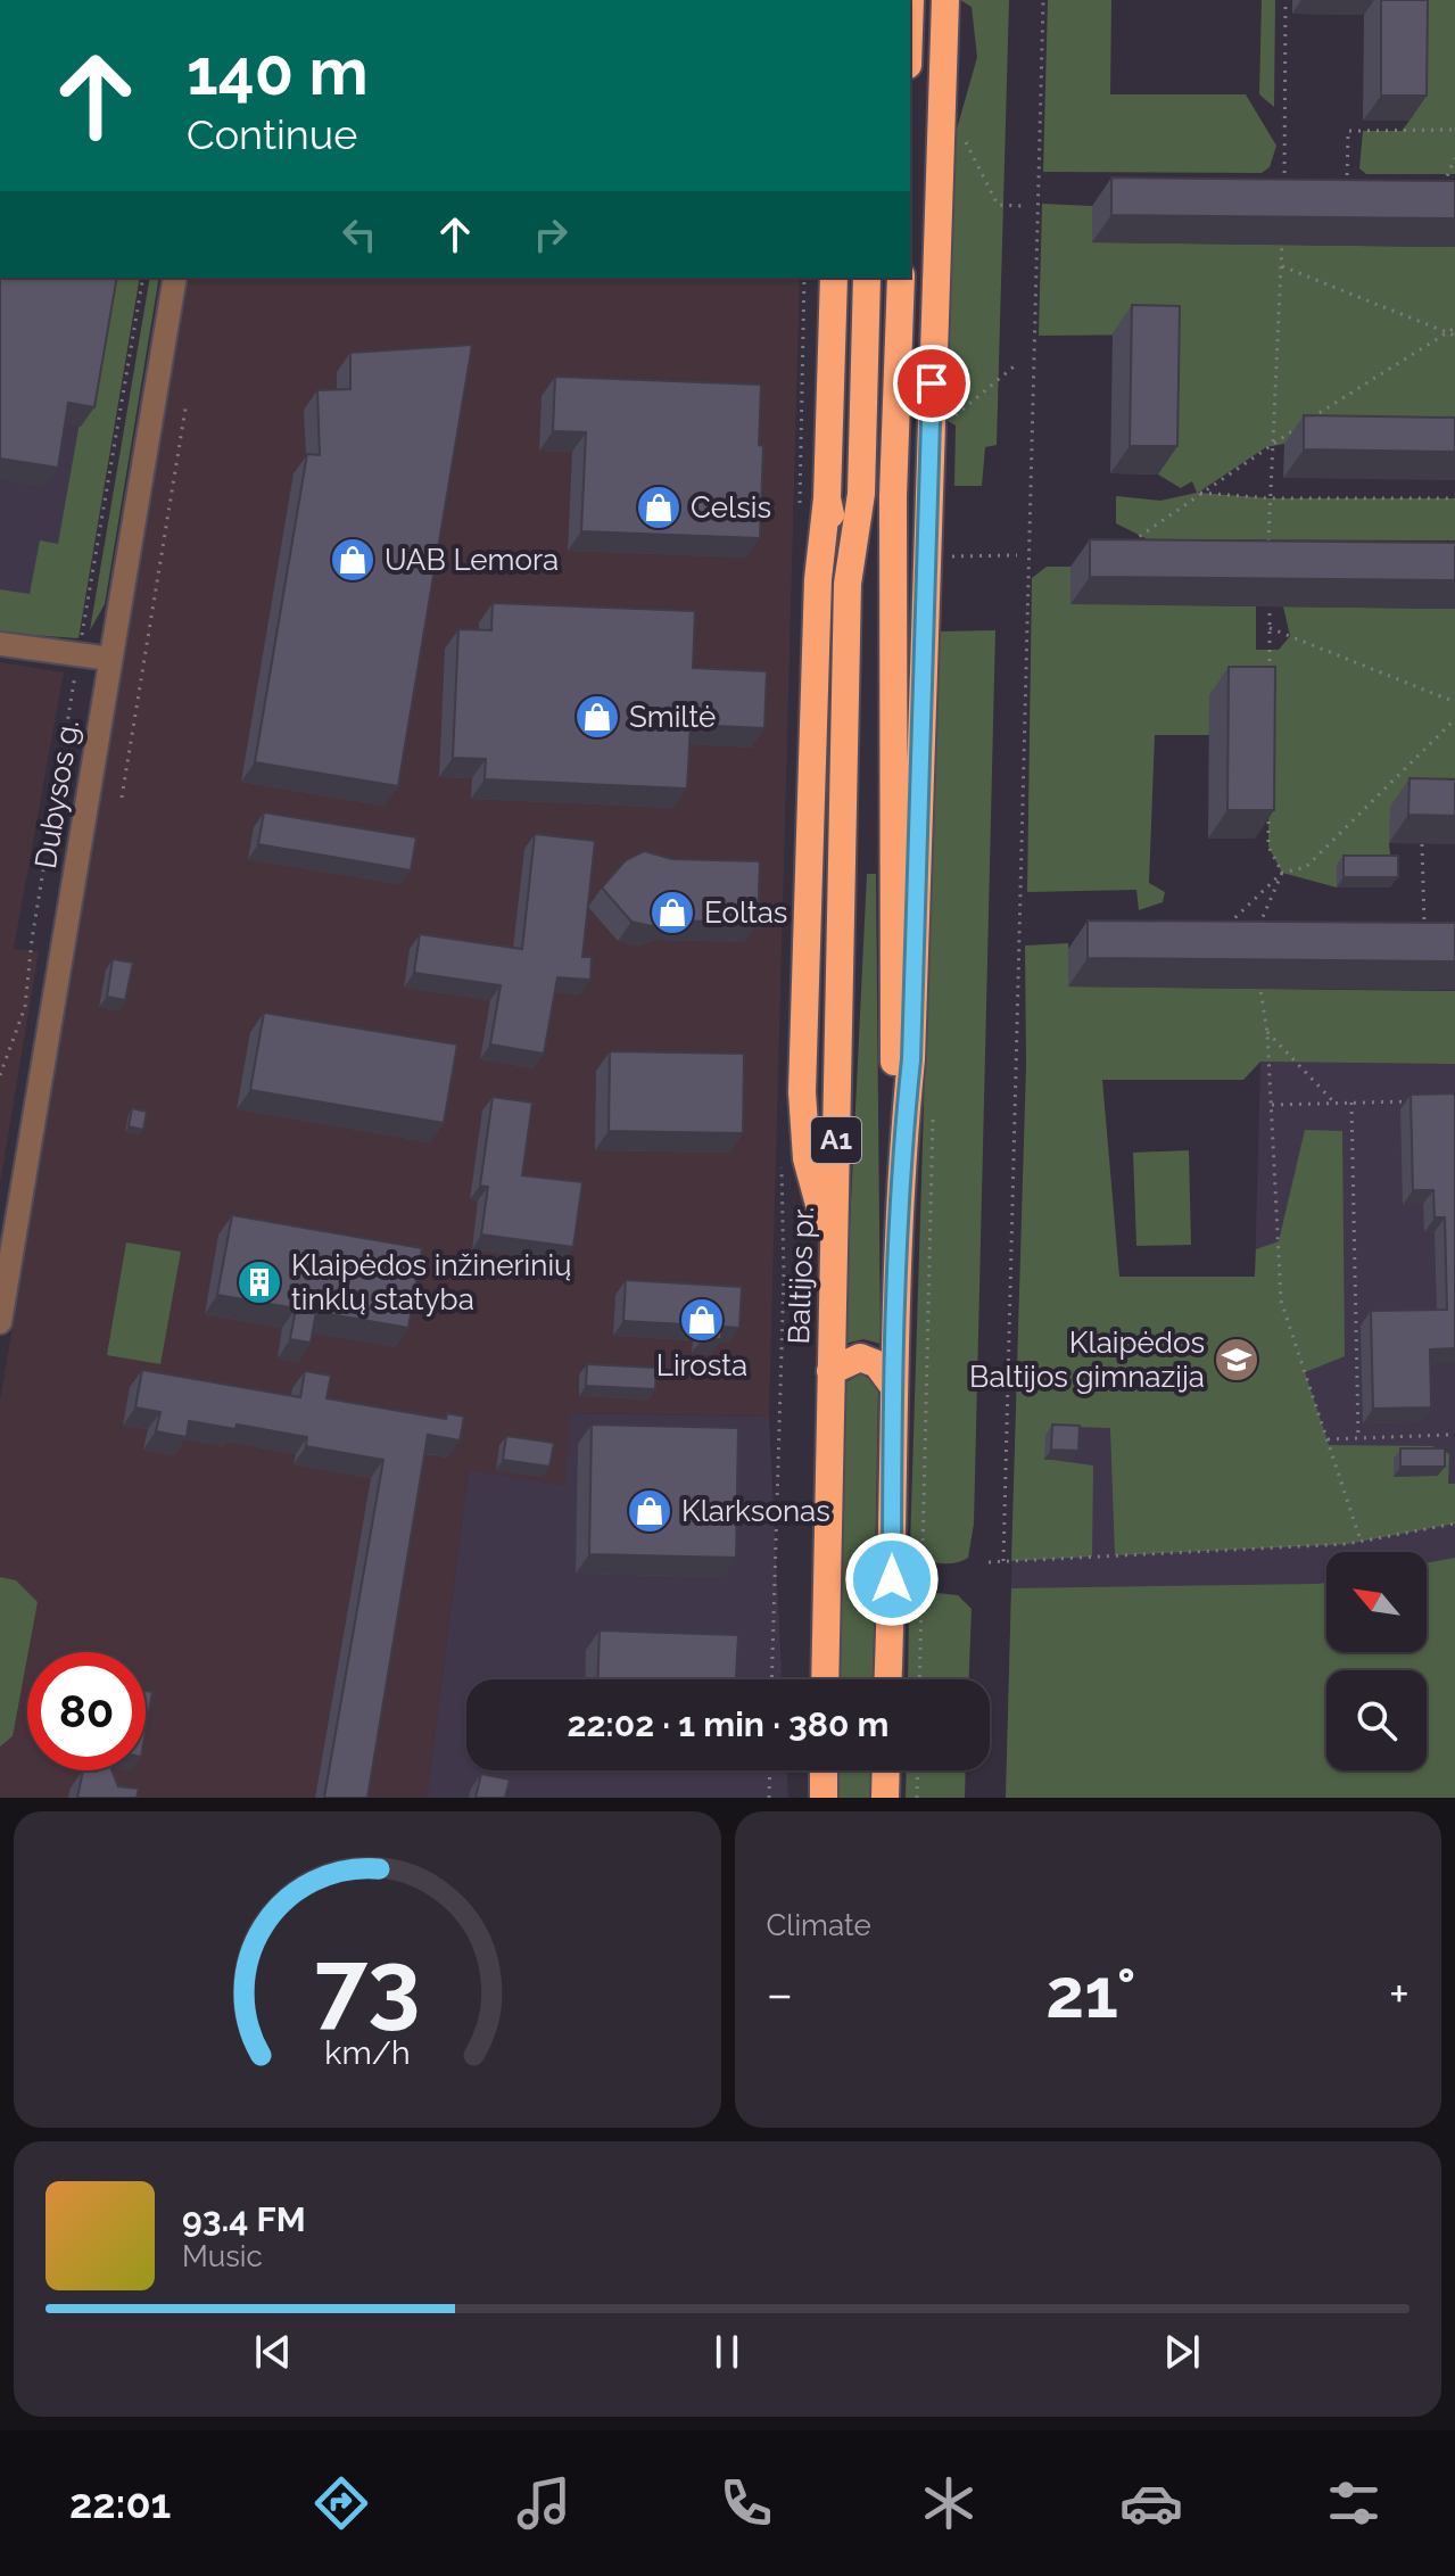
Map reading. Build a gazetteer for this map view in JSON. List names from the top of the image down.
{
  "streets": {
    "highway": ["A1", "Baltijos pr."],
    "street": ["Dubysos g."]
  },
  "crossings": [
    ["A1", "Baltijos pr."]
  ],
  "places": {
    "shop": [
      "Celsis",
      "UAB Lemora",
      "Smiltė",
      "Eoltas",
      "Lirosta",
      "Klarksonas"
    ],
    "building": ["Klaipėdos inžinerinių tinklų statyba"],
    "school or university": ["Klaipėdos Baltijos gimnazija"]
  },
  "north": "top left",
  "page": {
    "turn": ["140 m", "Continue"],
    "limit": "80",
    "trip": "22:02 · 1 min · 380 m",
    "tile": "Climate",
    "heat": ["−", "21°", "+"],
    "song": ["93.4 FM", "Music"],
    "tabs": "22:01",
    "gauge": ["73", "km/h"]
  }
}
